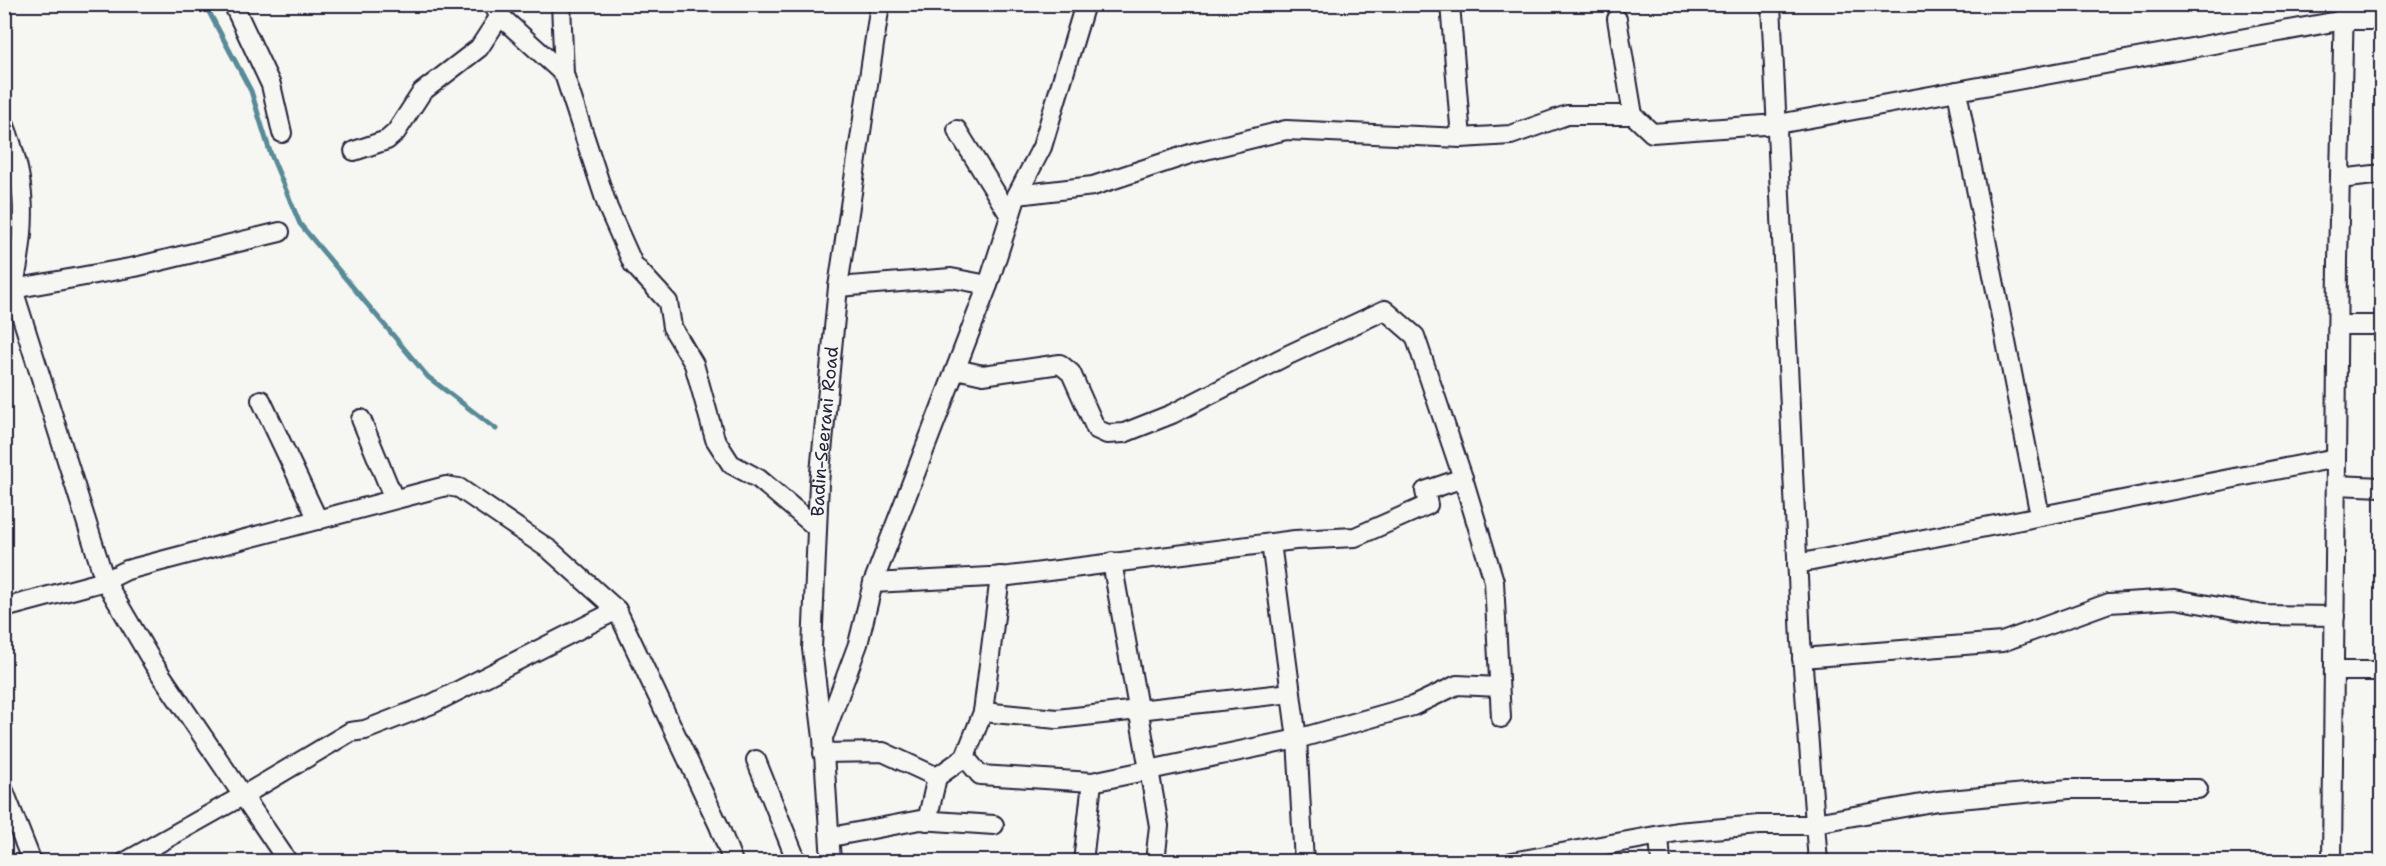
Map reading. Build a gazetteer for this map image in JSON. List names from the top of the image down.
{
  "streets": {
    "street": ["Badin-Seerani Road"]
  }
}
